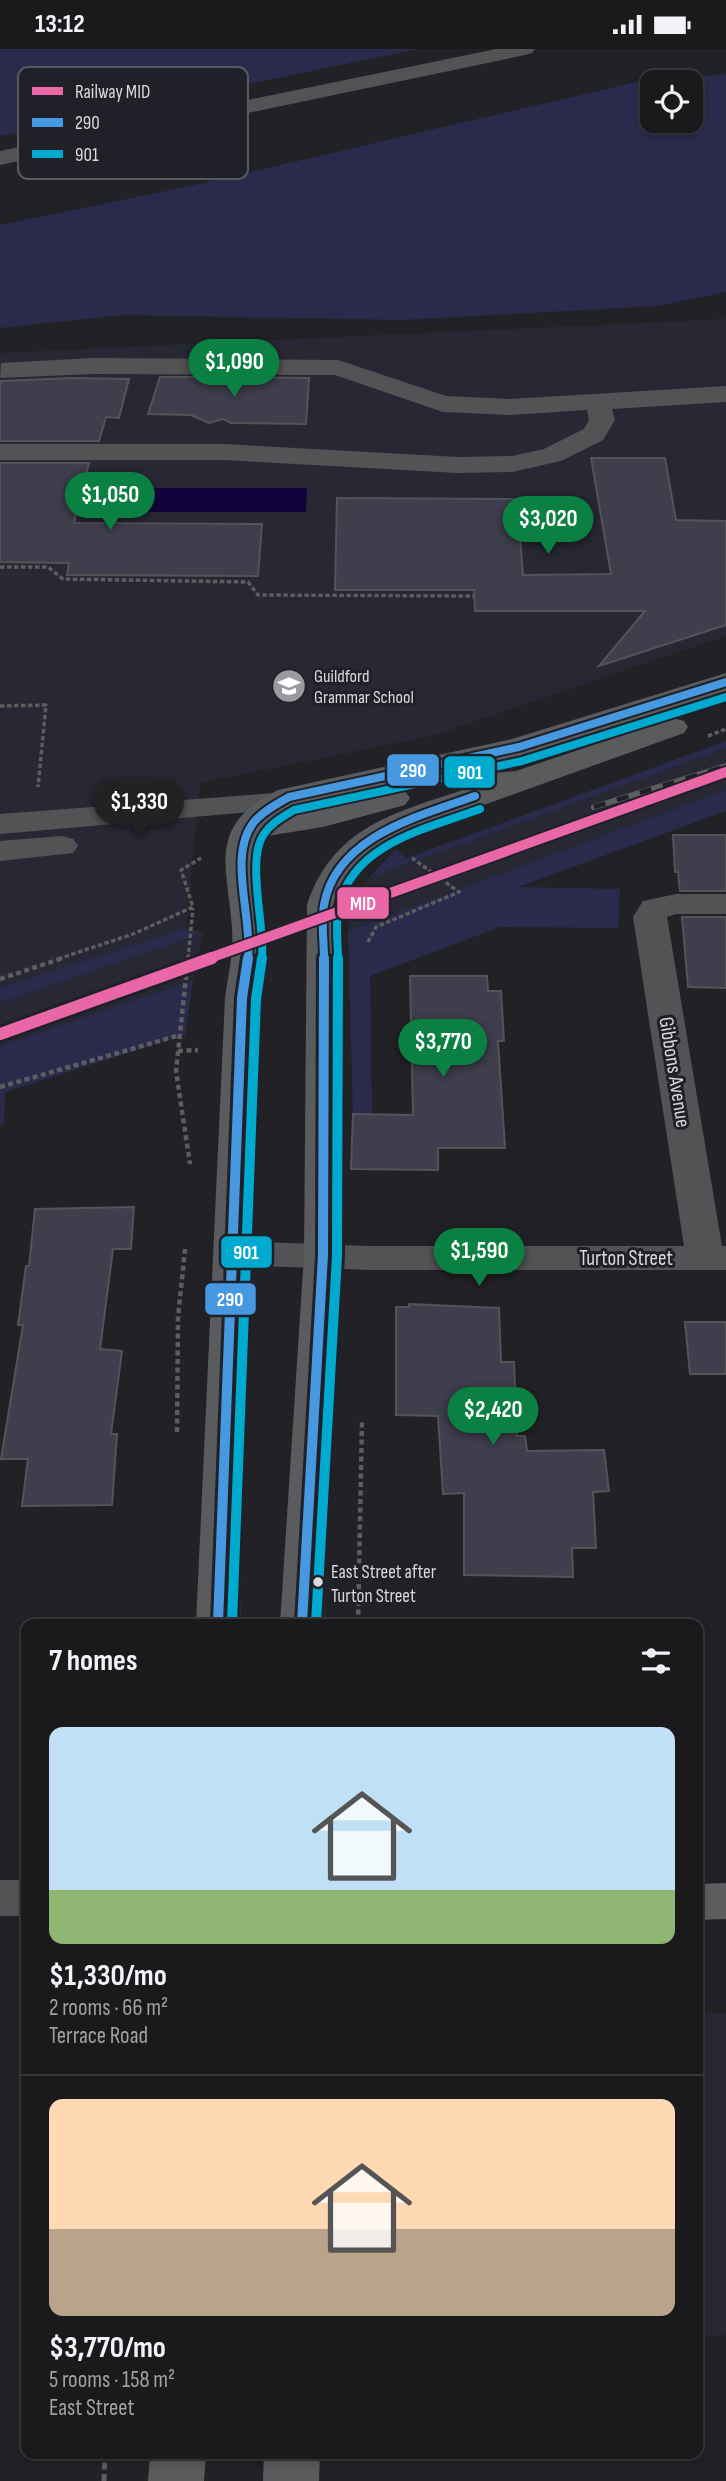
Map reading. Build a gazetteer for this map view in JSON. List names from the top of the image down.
{
  "streets": {
    "street": ["Gibbons Avenue", "Turton Street"]
  },
  "crossings": [
    ["Gibbons Avenue", "Turton Street"]
  ],
  "places": {
    "school or university": ["Guildford Grammar School"],
    "other": ["East Street after Turton Street"]
  },
  "lines": ["transit line 290", "transit line 901", "rail line MID"],
  "legend": ["Railway MID", "290", "901"],
  "page": {
    "status": "13:12",
    "price": [
      "$1,090",
      "$1,050",
      "$3,020",
      "$1,330",
      "$3,770",
      "$1,590",
      "$2,420"
    ],
    "heading": "7 homes",
    "list": [
      {
        "name": "$1,330/mo",
        "note": "2 rooms · 66 m² · Terrace Road"
      },
      {
        "name": "$3,770/mo",
        "note": "5 rooms · 158 m² · East Street"
      }
    ]
  }
}
